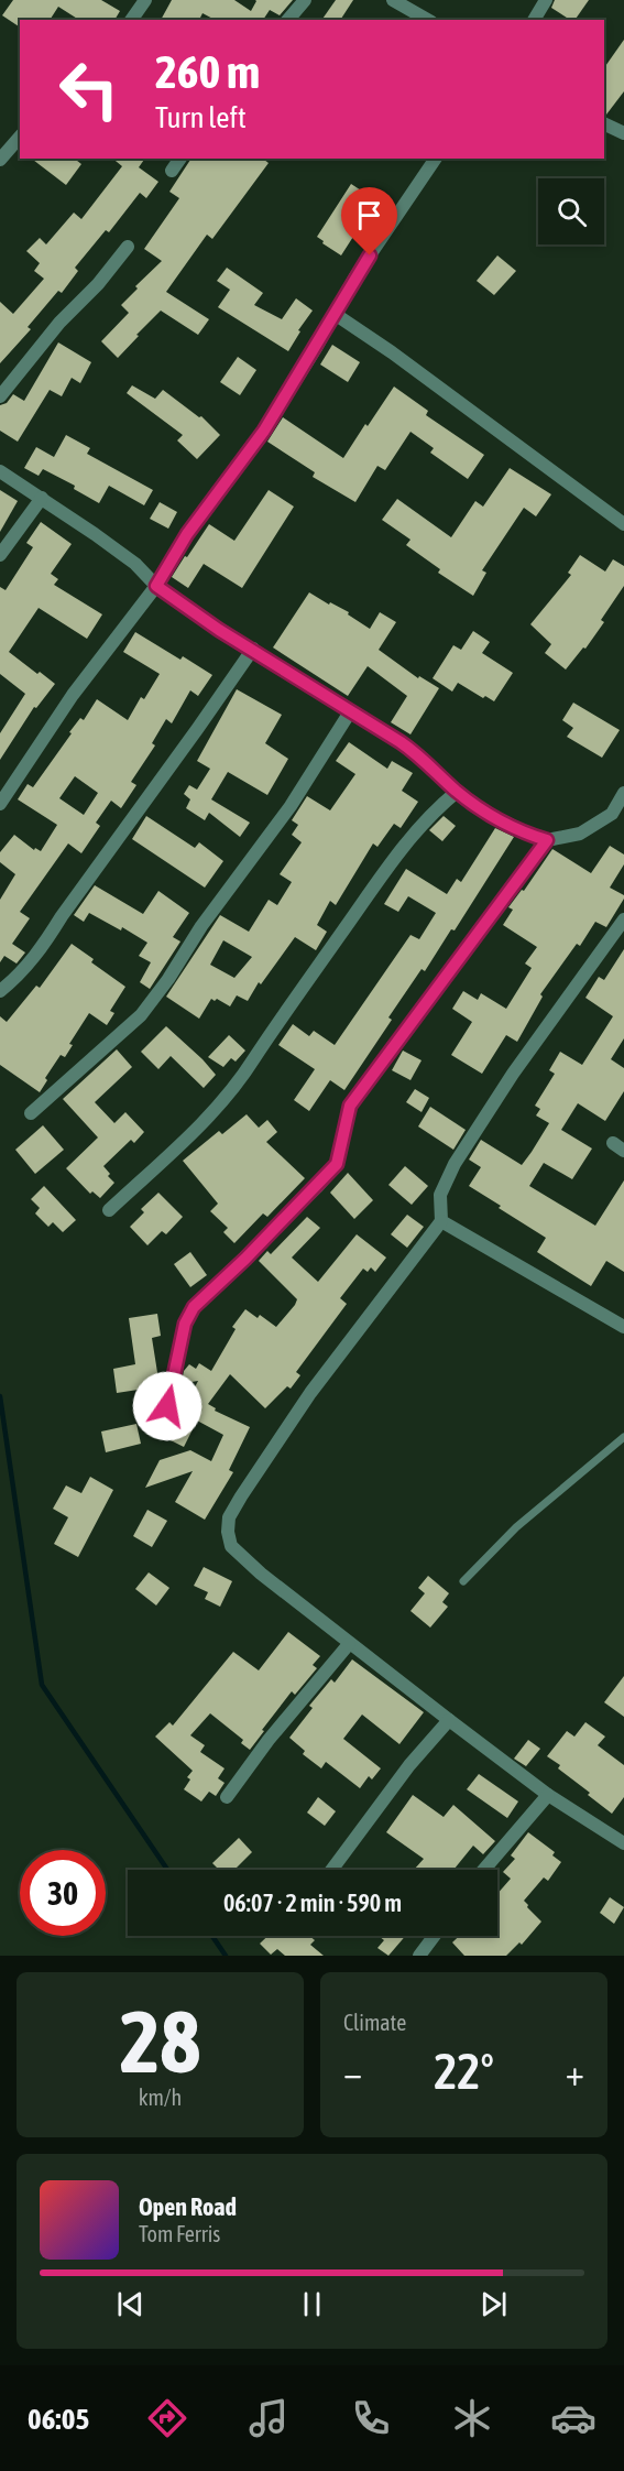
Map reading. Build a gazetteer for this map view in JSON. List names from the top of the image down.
{
  "page": {
    "turn": ["260 m", "Turn left"],
    "limit": "30",
    "trip": "06:07 · 2 min · 590 m",
    "tile": [
      ["28", "km/h"],
      "Climate"
    ],
    "heat": ["−", "22°", "+"],
    "song": ["Open Road", "Tom Ferris"],
    "tabs": "06:05"
  }
}
